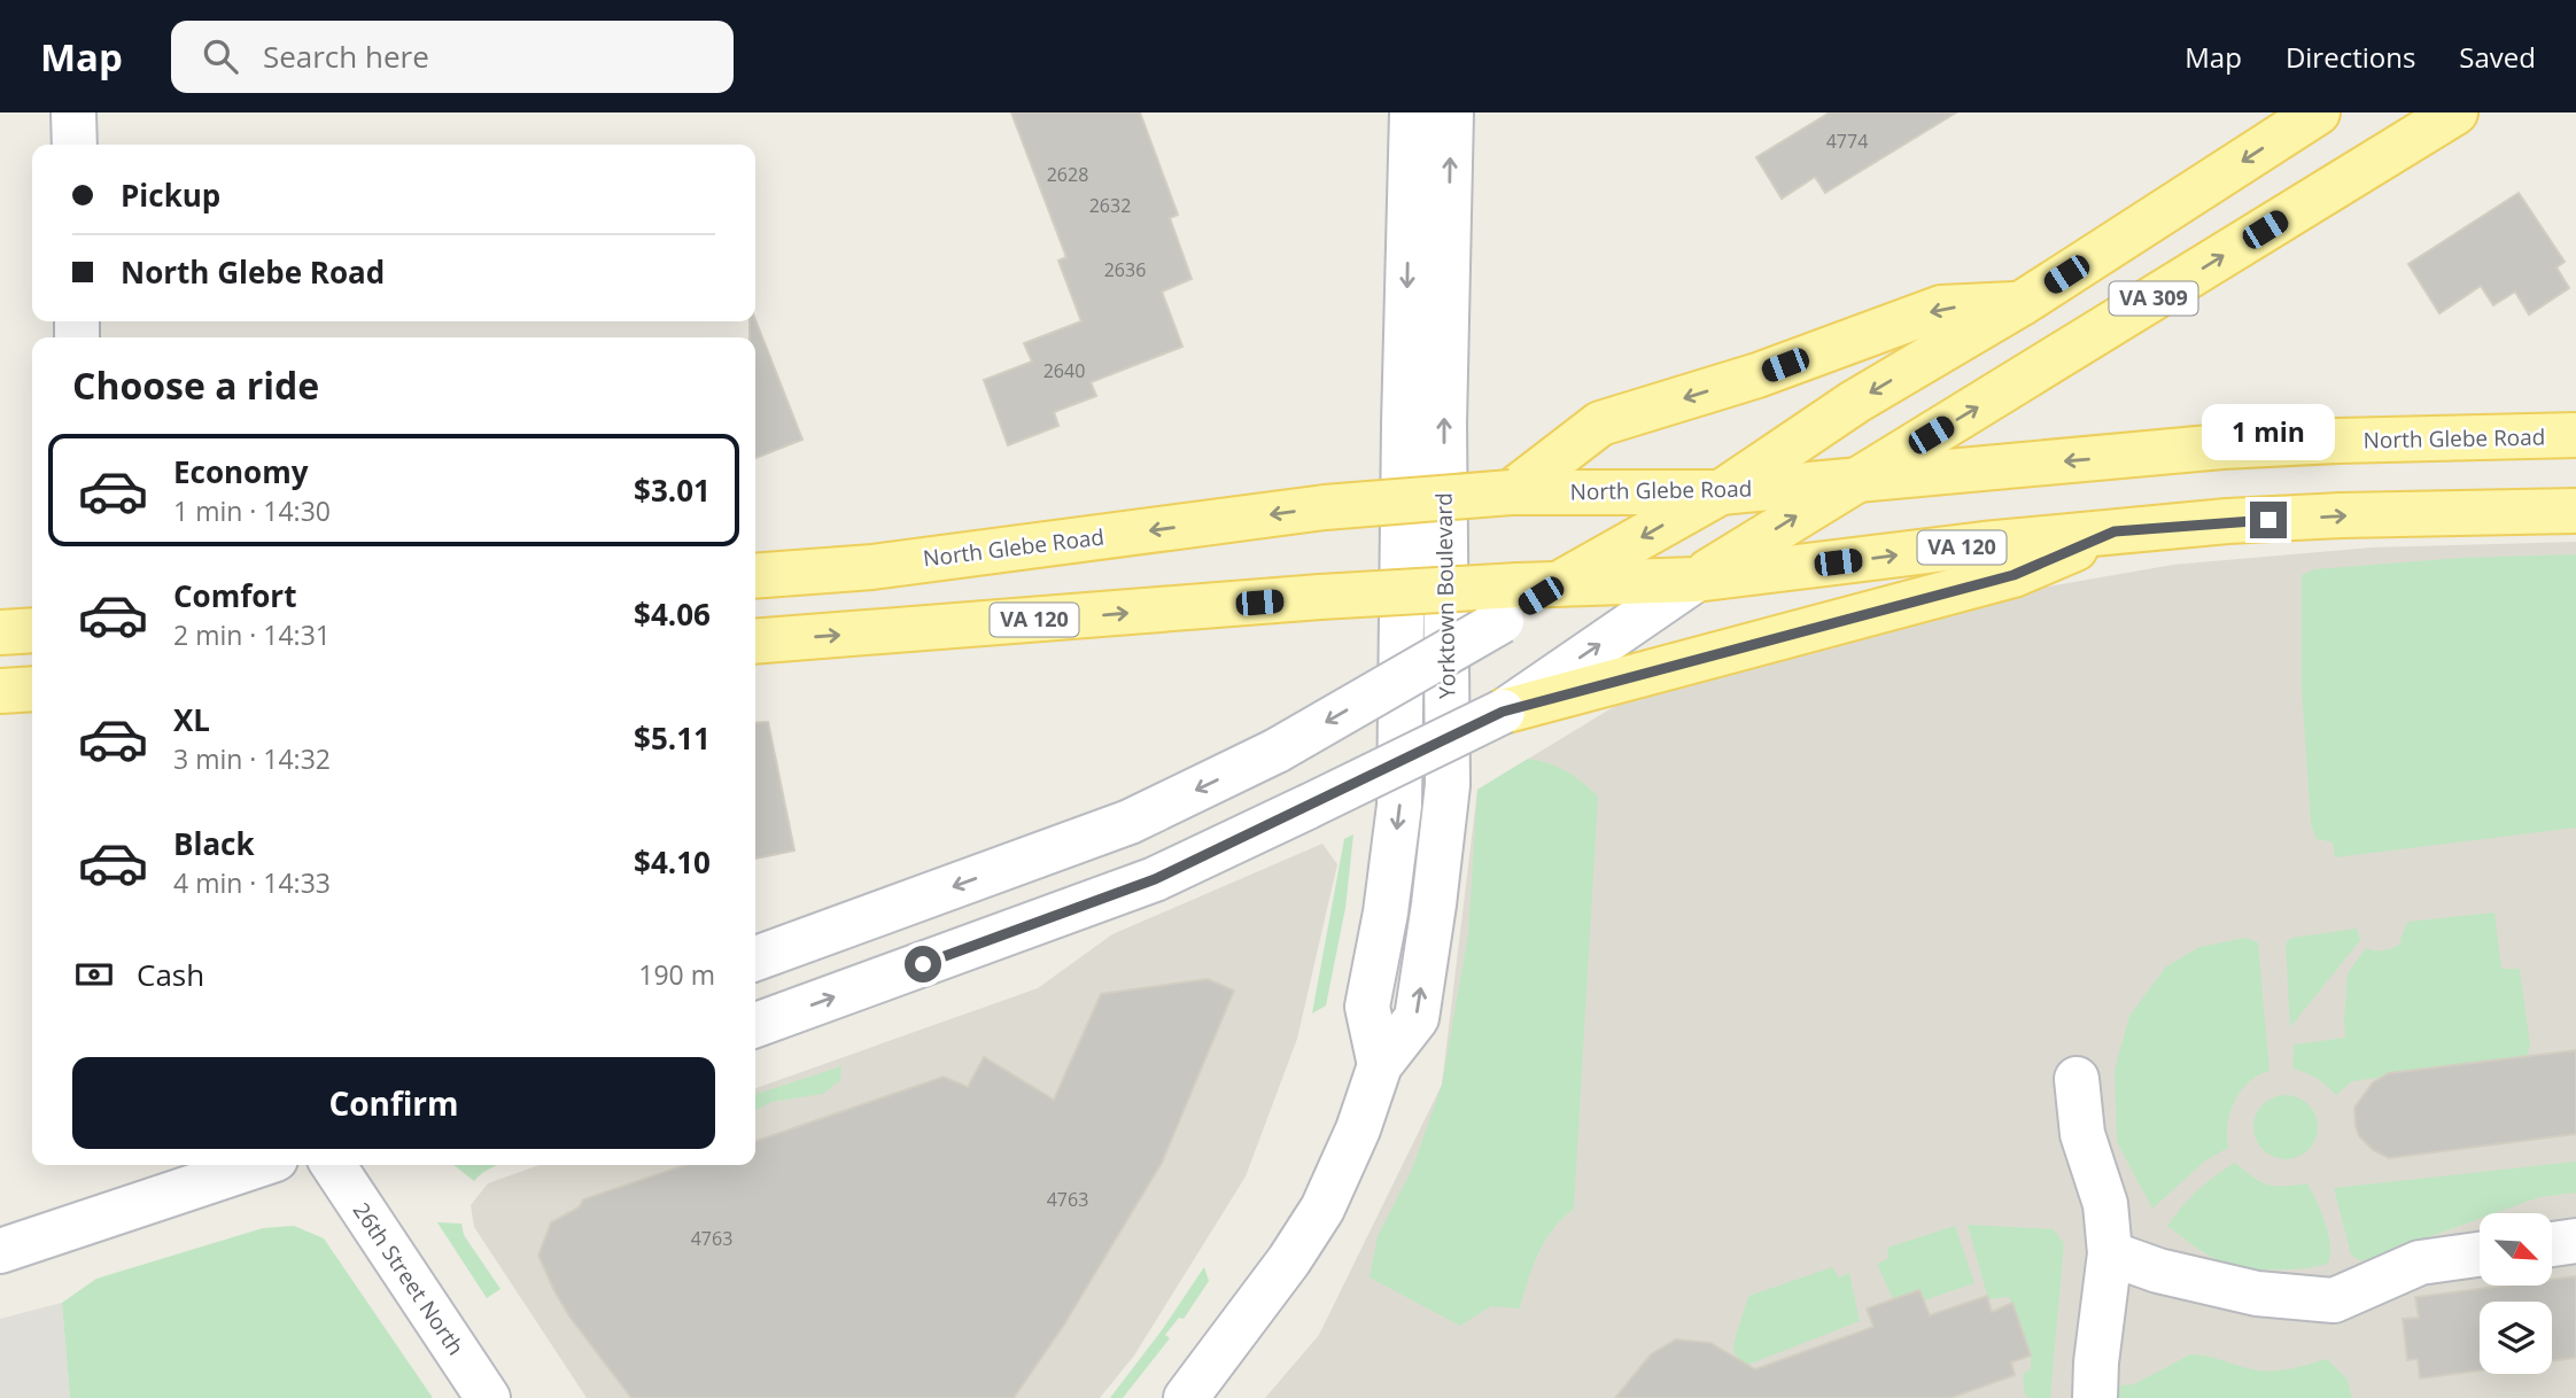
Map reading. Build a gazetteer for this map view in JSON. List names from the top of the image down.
{
  "streets": {
    "main road": ["VA 309", "North Glebe Road", "VA 120"],
    "street": ["Yorktown Boulevard", "26th Street North"]
  },
  "crossings": [
    ["VA 309", "North Glebe Road"],
    ["VA 309", "VA 120"]
  ],
  "house_numbers": [
    "4774",
    "2628",
    "2632",
    "2636",
    "2640",
    "4763",
    "4763"
  ],
  "north": "bottom right",
  "page": {
    "header": "Map",
    "search": "Search here",
    "nav": ["Map", "Directions", "Saved"],
    "banner": ["Pickup", "North Glebe Road"],
    "heading": "Choose a ride",
    "bubble": "1 min",
    "list": [
      {
        "name": "Economy",
        "note": "1 min · 14:30",
        "value": "$3.01"
      },
      {
        "name": "Comfort",
        "note": "2 min · 14:31",
        "value": "$4.06"
      },
      {
        "name": "XL",
        "note": "3 min · 14:32",
        "value": "$5.11"
      },
      {
        "name": "Black",
        "note": "4 min · 14:33",
        "value": "$4.10"
      }
    ],
    "pay": ["Cash", "190 m"],
    "buttons": "Confirm"
  }
}
